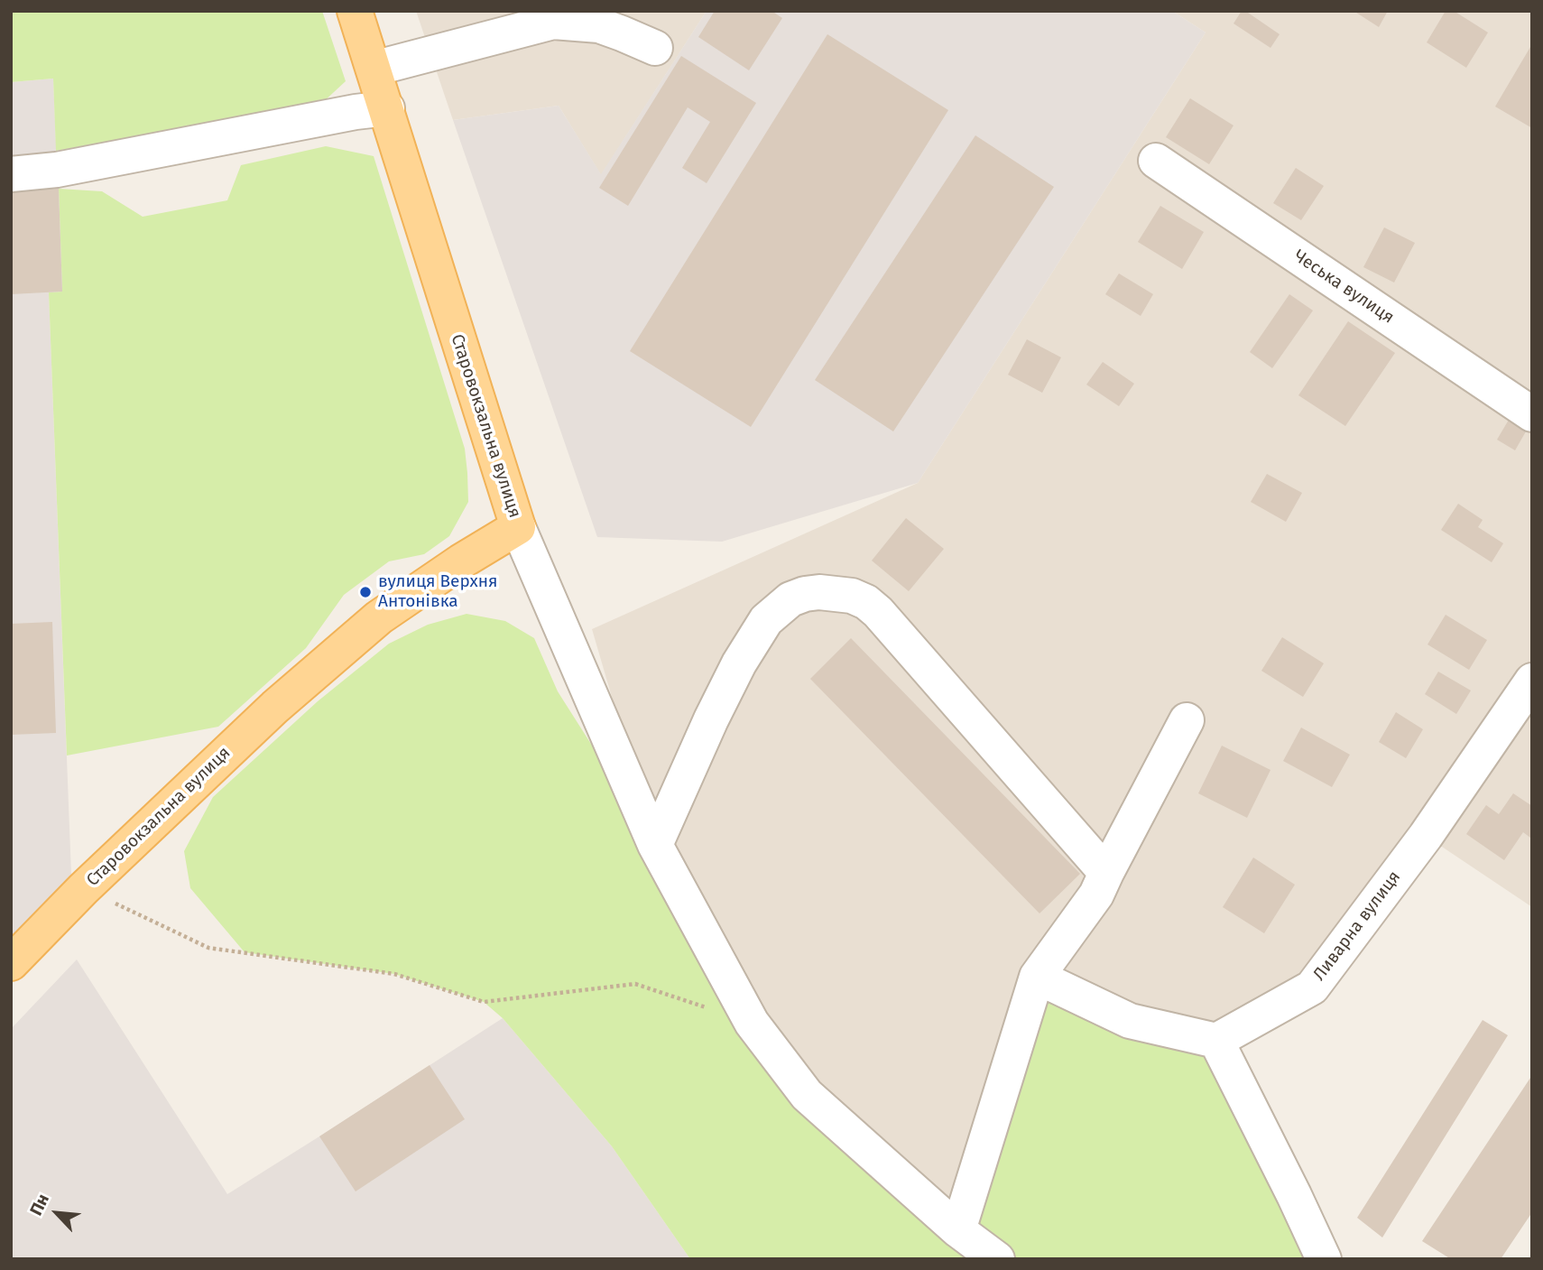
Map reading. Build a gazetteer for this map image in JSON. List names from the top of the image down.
{
  "streets": {
    "main road": ["Старовокзальна вулиця"],
    "street": ["Чеська вулиця", "Ливарна вулиця"]
  },
  "places": ["вулиця Верхня Антонівка"],
  "north": "top left"
}
